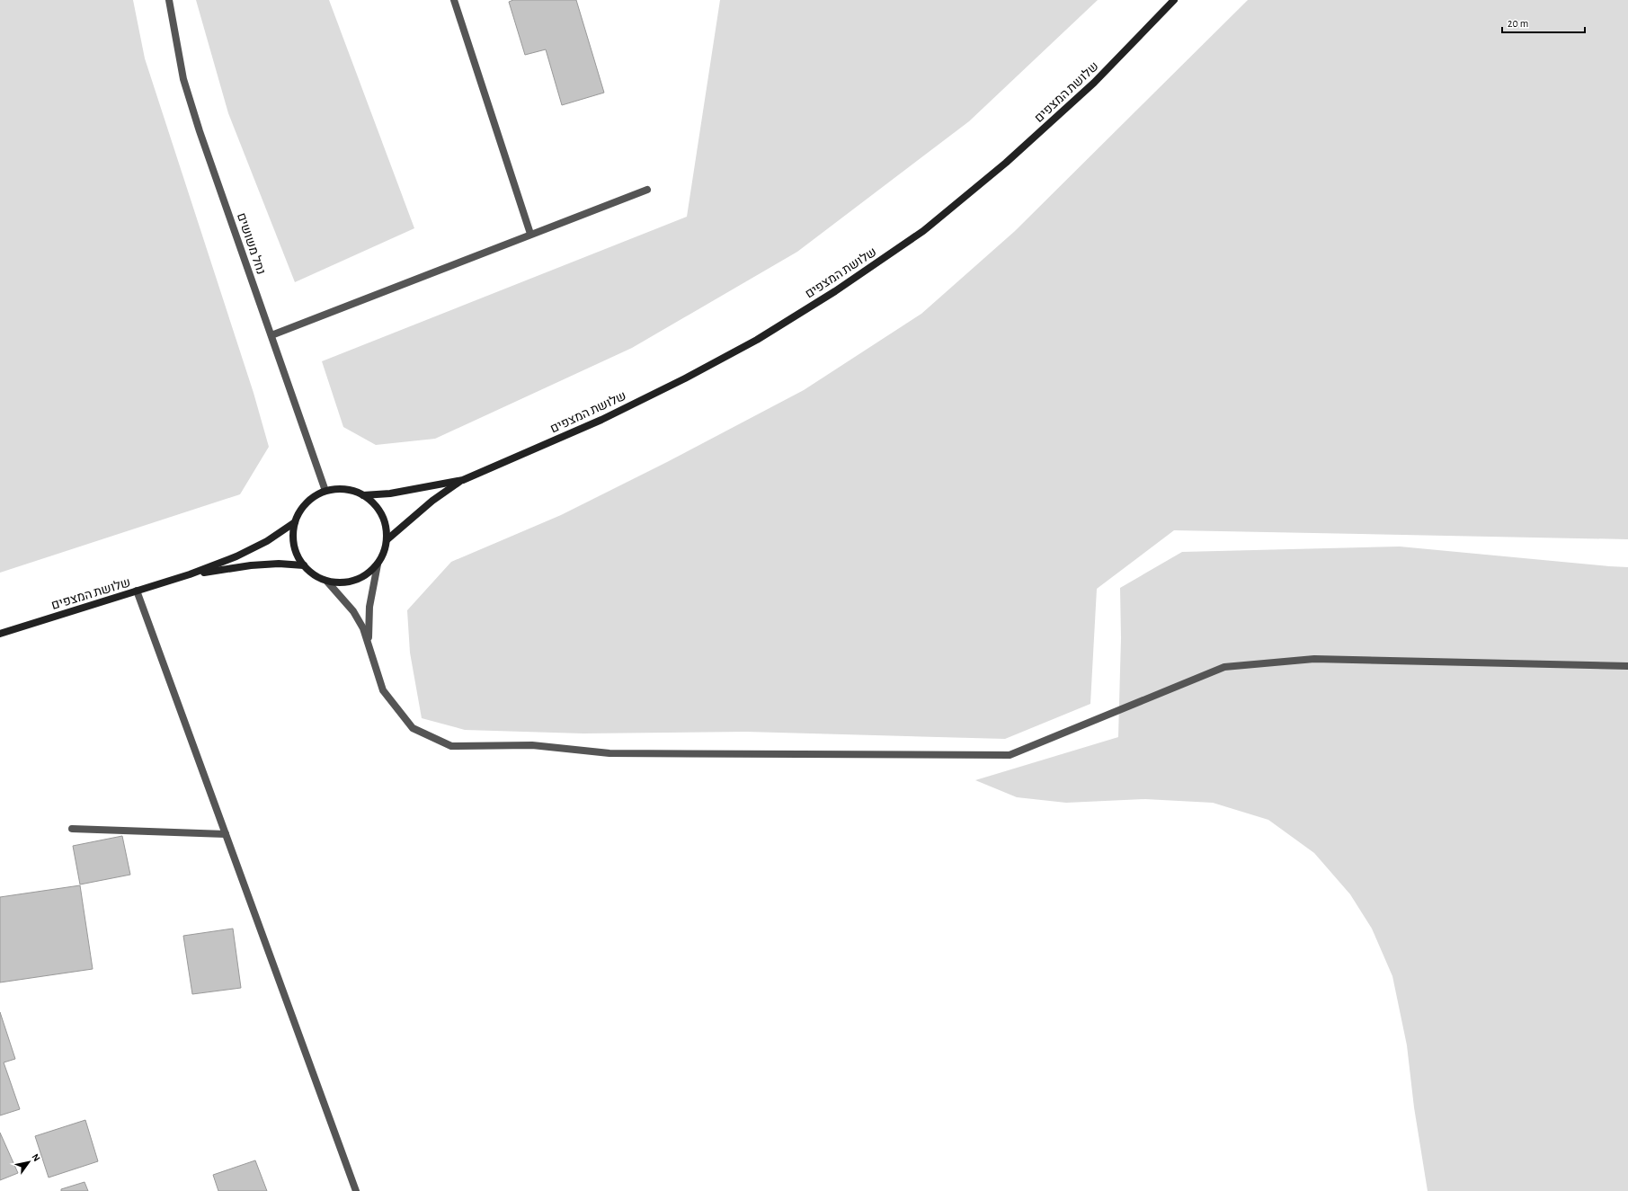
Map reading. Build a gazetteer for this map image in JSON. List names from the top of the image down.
{
  "streets": {
    "street": ["שלושת המצפים", "נחל משושים"]
  },
  "crossings": [
    ["שלושת המצפים", "נחל משושים"]
  ],
  "scale_bar": "20 m",
  "north": "top right"
}
